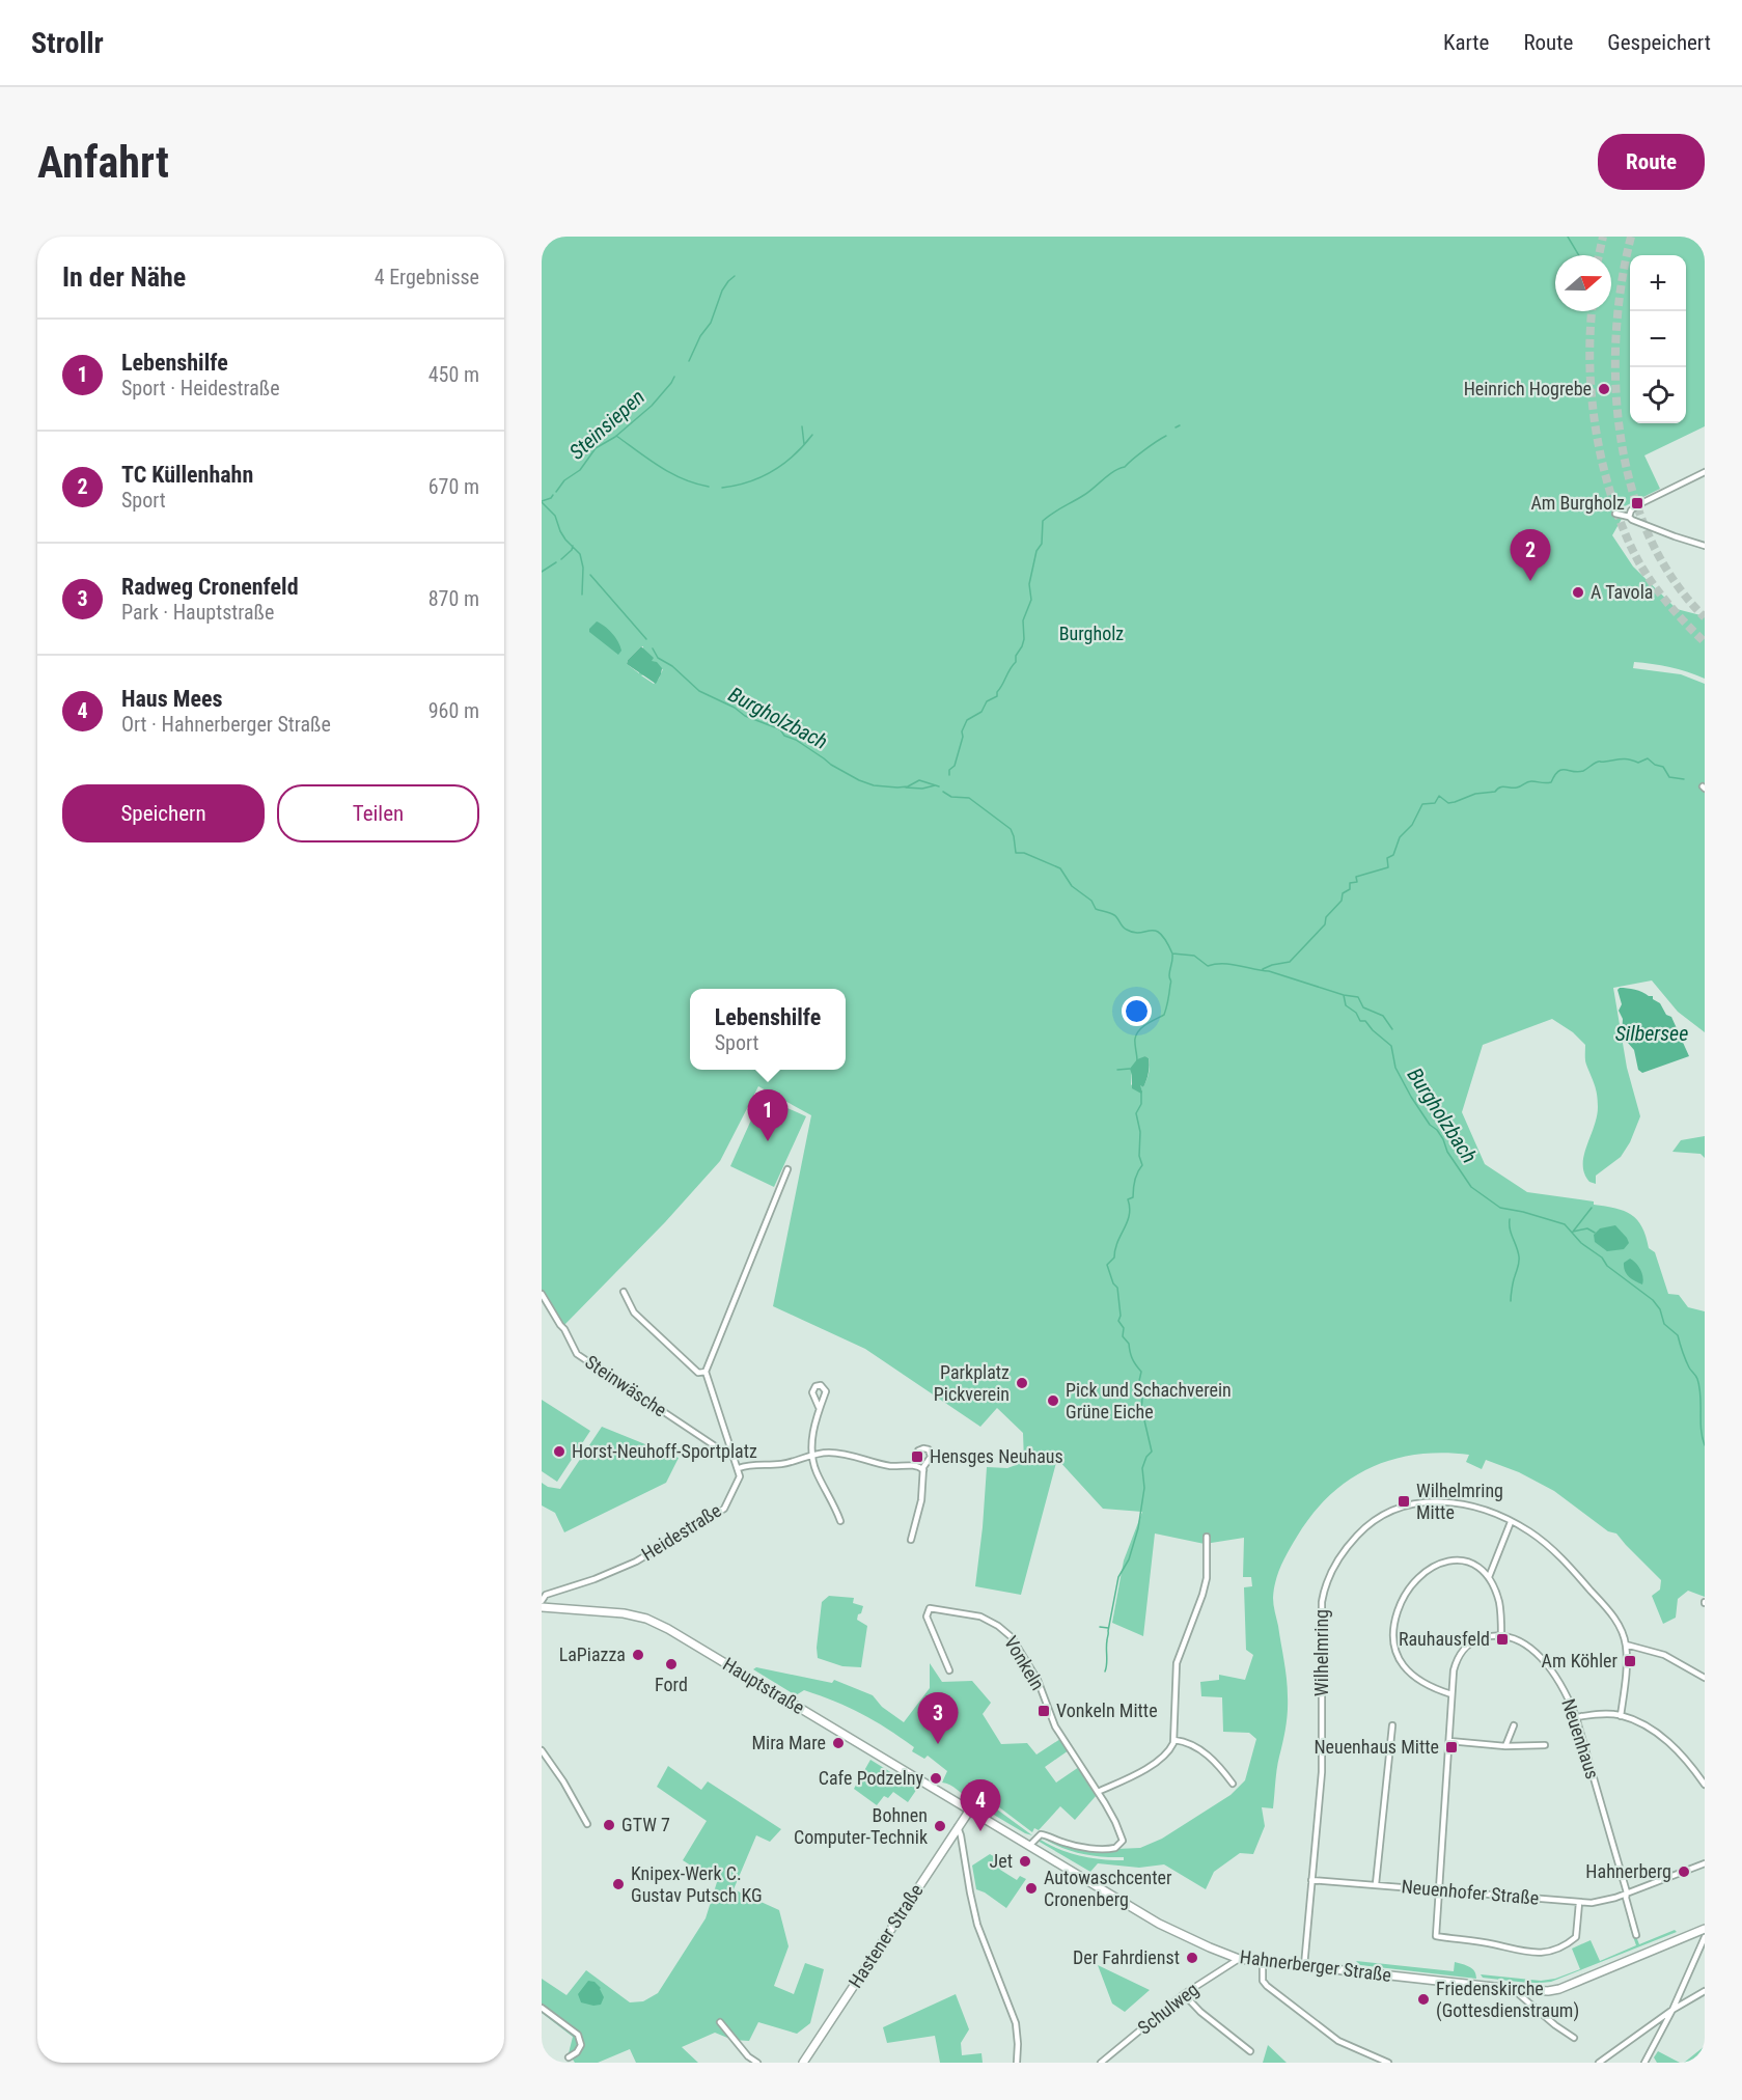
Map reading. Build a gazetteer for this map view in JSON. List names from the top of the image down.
{
  "streets": {
    "main road": ["Hauptstraße", "Hastener Straße", "Hahnerberger Straße"],
    "street": [
      "Steinwäsche",
      "Heidestraße",
      "Wilhelmring",
      "Vonkeln",
      "Neuenhaus",
      "Neuenhofer Straße",
      "Schulweg"
    ]
  },
  "crossings": [
    ["Wilhelmring", "Neuenhofer Straße"],
    ["Wilhelmring", "Hahnerberger Straße"],
    ["Vonkeln", "Hahnerberger Straße"],
    ["Hauptstraße", "Hastener Straße"],
    ["Hauptstraße", "Hahnerberger Straße"],
    ["Neuenhaus", "Neuenhofer Straße"],
    ["Hastener Straße", "Hahnerberger Straße"],
    ["Hahnerberger Straße", "Schulweg"]
  ],
  "water": ["Steinsiepen", "Burgholzbach", "Silbersee"],
  "parks": ["Burgholz"],
  "places": {
    "other": [
      "Heinrich Hogrebe",
      "A Tavola",
      "Parkplatz Pickverein",
      "Pick und Schachverein Grüne Eiche",
      "Horst-Neuhoff-Sportplatz",
      "LaPiazza",
      "Ford",
      "Mira Mare",
      "Cafe Podzelny",
      "GTW 7",
      "Bohnen Computer-Technik",
      "Jet",
      "Hahnerberg",
      "Knipex-Werk C. Gustav Putsch KG",
      "Autowaschcenter Cronenberg",
      "Der Fahrdienst",
      "Friedenskirche (Gottesdienstraum)"
    ],
    "transit": [
      "Am Burgholz",
      "Hensges Neuhaus",
      "Wilhelmring Mitte",
      "Rauhausfeld",
      "Am Köhler",
      "Vonkeln Mitte",
      "Neuenhaus Mitte"
    ]
  },
  "north": "right",
  "page": {
    "header": "Strollr",
    "nav": ["Karte", "Route", "Gespeichert"],
    "buttons": [
      "Route",
      ["Speichern", "Teilen"]
    ],
    "title": "Anfahrt",
    "heading": ["In der Nähe", "4 Ergebnisse"],
    "map_buttons": ["+", "−"],
    "list": [
      {
        "mark": "1",
        "name": "Lebenshilfe",
        "note": "Sport · Heidestraße",
        "value": "450 m"
      },
      {
        "mark": "2",
        "name": "TC Küllenhahn",
        "note": "Sport",
        "value": "670 m"
      },
      {
        "mark": "3",
        "name": "Radweg Cronenfeld",
        "note": "Park · Hauptstraße",
        "value": "870 m"
      },
      {
        "mark": "4",
        "name": "Haus Mees",
        "note": "Ort · Hahnerberger Straße",
        "value": "960 m"
      }
    ],
    "pins": [
      "2",
      "1",
      "3",
      "4"
    ],
    "popup": ["Lebenshilfe", "Sport"]
  }
}
